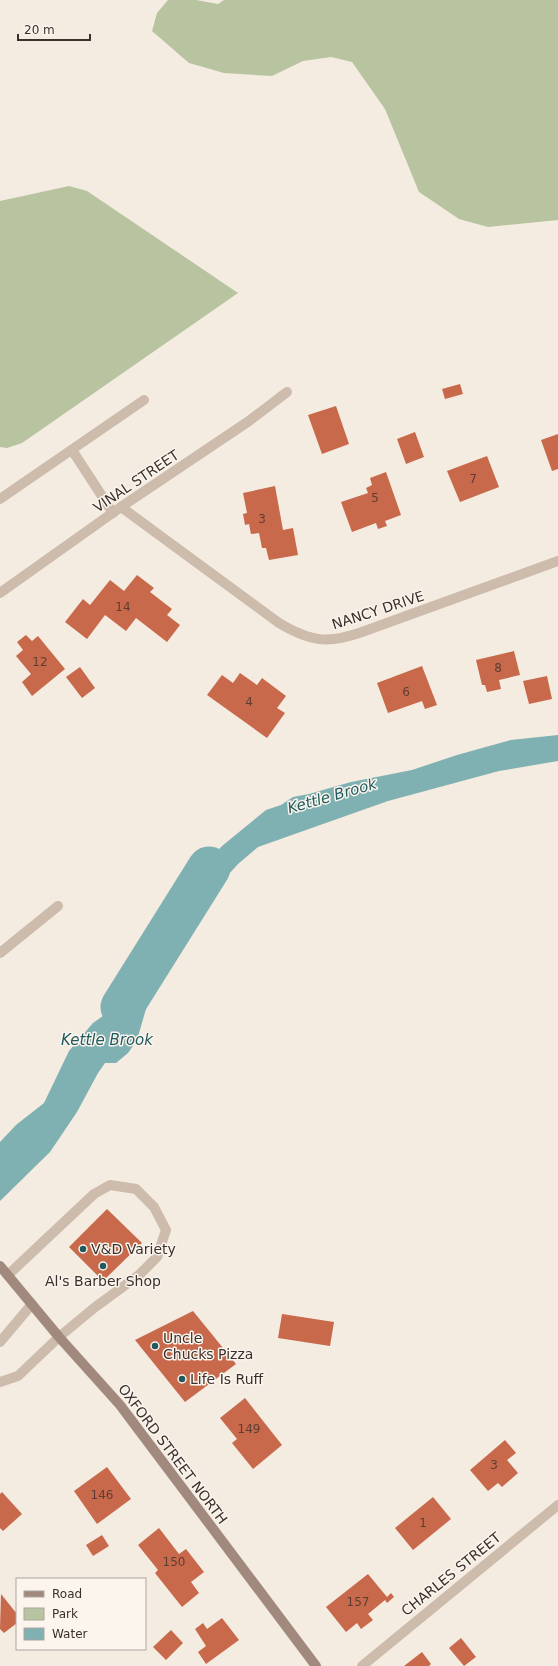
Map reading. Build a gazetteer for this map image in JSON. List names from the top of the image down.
{
  "streets": {
    "main road": ["OXFORD STREET NORTH"],
    "street": ["VINAL STREET", "NANCY DRIVE", "CHARLES STREET"]
  },
  "crossings": [
    ["VINAL STREET", "NANCY DRIVE"]
  ],
  "water": ["Kettle Brook"],
  "places": [
    "V&D Variety",
    "Al's Barber Shop",
    "Uncle Chucks Pizza",
    "Life Is Ruff"
  ],
  "house_numbers": [
    "7",
    "5",
    "3",
    "14",
    "12",
    "8",
    "6",
    "4",
    "149",
    "3",
    "146",
    "1",
    "150",
    "157"
  ],
  "legend": ["Road", "Park", "Water"],
  "scale_bar": "20 m"
}
